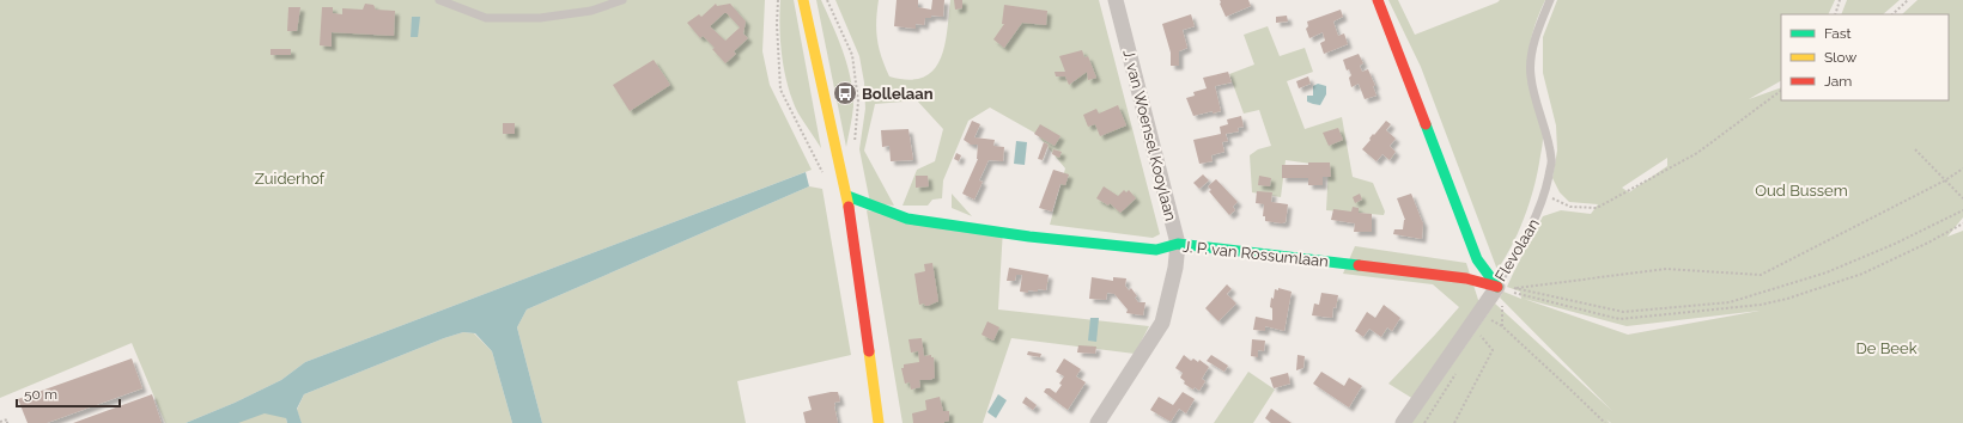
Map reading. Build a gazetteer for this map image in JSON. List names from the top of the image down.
{
  "streets": {
    "street": ["J. van Woensel Kooylaan", "Flevolaan", "J. P. van Rossumlaan"]
  },
  "crossings": [
    ["J. van Woensel Kooylaan", "J. P. van Rossumlaan"],
    ["Flevolaan", "J. P. van Rossumlaan"]
  ],
  "parks": ["Zuiderhof", "Oud Bussem", "De Beek"],
  "places": {
    "bus stop": ["Bollelaan"]
  },
  "legend": ["Fast", "Slow", "Jam"],
  "scale_bar": "50 m"
}
